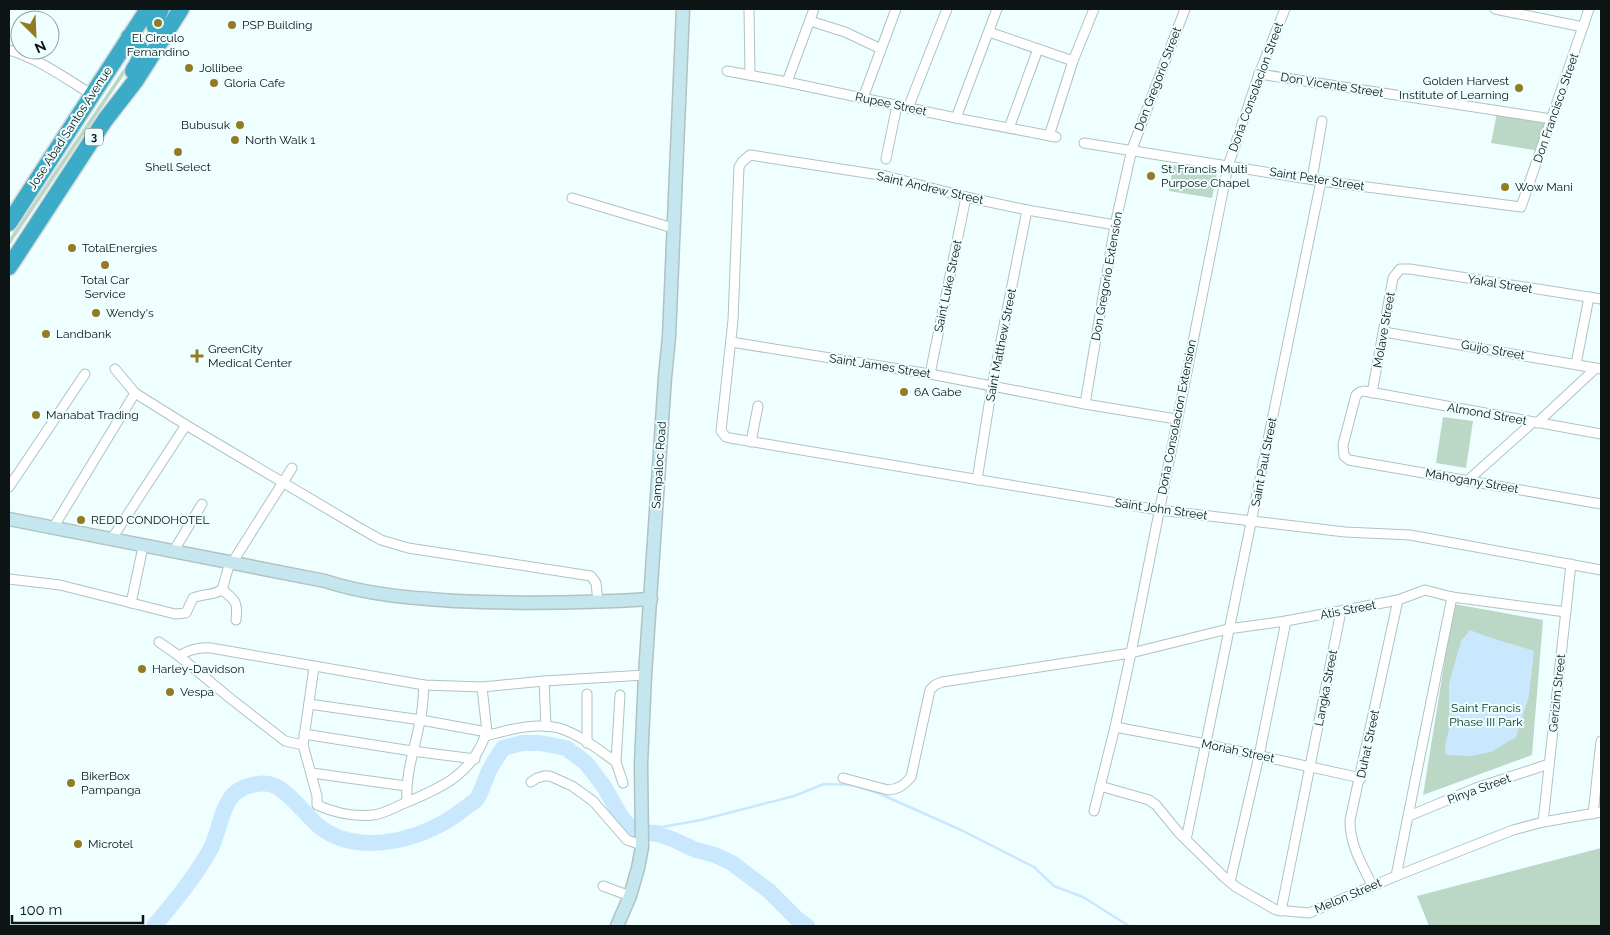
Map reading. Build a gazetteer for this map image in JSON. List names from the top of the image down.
{
  "streets": {
    "highway": ["Jose Abad Santos Avenue", "3"],
    "main road": ["Sampaloc Road"],
    "street": [
      "Don Gregorio Street",
      "Don Vicente Street",
      "Doña Consolacion Street",
      "Rupee Street",
      "Don Francisco Street",
      "Saint Peter Street",
      "Saint Andrew Street",
      "Don Gregorio Extension",
      "Yakal Street",
      "Saint Luke Street",
      "Molave Street",
      "Saint Matthew Street",
      "Guijo Street",
      "Saint James Street",
      "Almond Street",
      "Doña Consolacion Extension",
      "Saint Paul Street",
      "Mahogany Street",
      "Saint John Street",
      "Atis Street",
      "Langka Street",
      "Gerizim Street",
      "Duhat Street",
      "Moriah Street",
      "Pinya Street",
      "Melon Street"
    ]
  },
  "crossings": [
    ["Don Gregorio Street", "Saint Peter Street"],
    ["Don Gregorio Street", "Don Gregorio Extension"],
    ["Don Vicente Street", "Doña Consolacion Street"],
    ["Don Vicente Street", "Don Francisco Street"],
    ["Doña Consolacion Street", "Saint Peter Street"],
    ["Doña Consolacion Street", "Doña Consolacion Extension"],
    ["Don Francisco Street", "Saint Peter Street"],
    ["Saint Peter Street", "Don Gregorio Extension"],
    ["Saint Peter Street", "Doña Consolacion Extension"],
    ["Saint Peter Street", "Saint Paul Street"],
    ["Saint Andrew Street", "Don Gregorio Extension"],
    ["Saint Andrew Street", "Saint Luke Street"],
    ["Saint Andrew Street", "Saint Matthew Street"],
    ["Saint Andrew Street", "Saint James Street"],
    ["Saint Andrew Street", "Saint John Street"],
    ["Don Gregorio Extension", "Saint James Street"],
    ["Yakal Street", "Molave Street"],
    ["Saint Luke Street", "Saint James Street"],
    ["Molave Street", "Guijo Street"],
    ["Molave Street", "Almond Street"],
    ["Molave Street", "Mahogany Street"],
    ["Saint Matthew Street", "Saint James Street"],
    ["Saint Matthew Street", "Saint John Street"],
    ["Saint James Street", "Doña Consolacion Extension"],
    ["Saint James Street", "Saint John Street"],
    ["Almond Street", "Mahogany Street"],
    ["Doña Consolacion Extension", "Saint John Street"],
    ["Doña Consolacion Extension", "Atis Street"],
    ["Doña Consolacion Extension", "Moriah Street"],
    ["Doña Consolacion Extension", "Melon Street"],
    ["Saint Paul Street", "Saint John Street"],
    ["Saint Paul Street", "Atis Street"],
    ["Saint Paul Street", "Moriah Street"],
    ["Saint Paul Street", "Melon Street"],
    ["Saint John Street", "Gerizim Street"],
    ["Atis Street", "Langka Street"],
    ["Atis Street", "Gerizim Street"],
    ["Atis Street", "Duhat Street"],
    ["Atis Street", "Melon Street"],
    ["Langka Street", "Moriah Street"],
    ["Langka Street", "Melon Street"],
    ["Gerizim Street", "Pinya Street"],
    ["Duhat Street", "Moriah Street"],
    ["Duhat Street", "Melon Street"],
    ["Pinya Street", "Melon Street"]
  ],
  "parks": ["Saint Francis Phase III Park"],
  "places": {
    "other": [
      "El Circulo Fernandino",
      "PSP Building",
      "Jollibee",
      "Gloria Cafe",
      "Golden Harvest Institute of Learning",
      "Bubusuk",
      "North Walk 1",
      "Shell Select",
      "St. Francis Multi Purpose Chapel",
      "Wow Mani",
      "TotalEnergies",
      "Total Car Service",
      "Wendy's",
      "Landbank",
      "6A Gabe",
      "Manabat Trading",
      "REDD CONDOHOTEL",
      "Harley-Davidson",
      "Vespa",
      "BikerBox Pampanga",
      "Microtel"
    ],
    "health": ["GreenCity Medical Center"]
  },
  "scale_bar": "100 m",
  "north": "bottom right"
}
